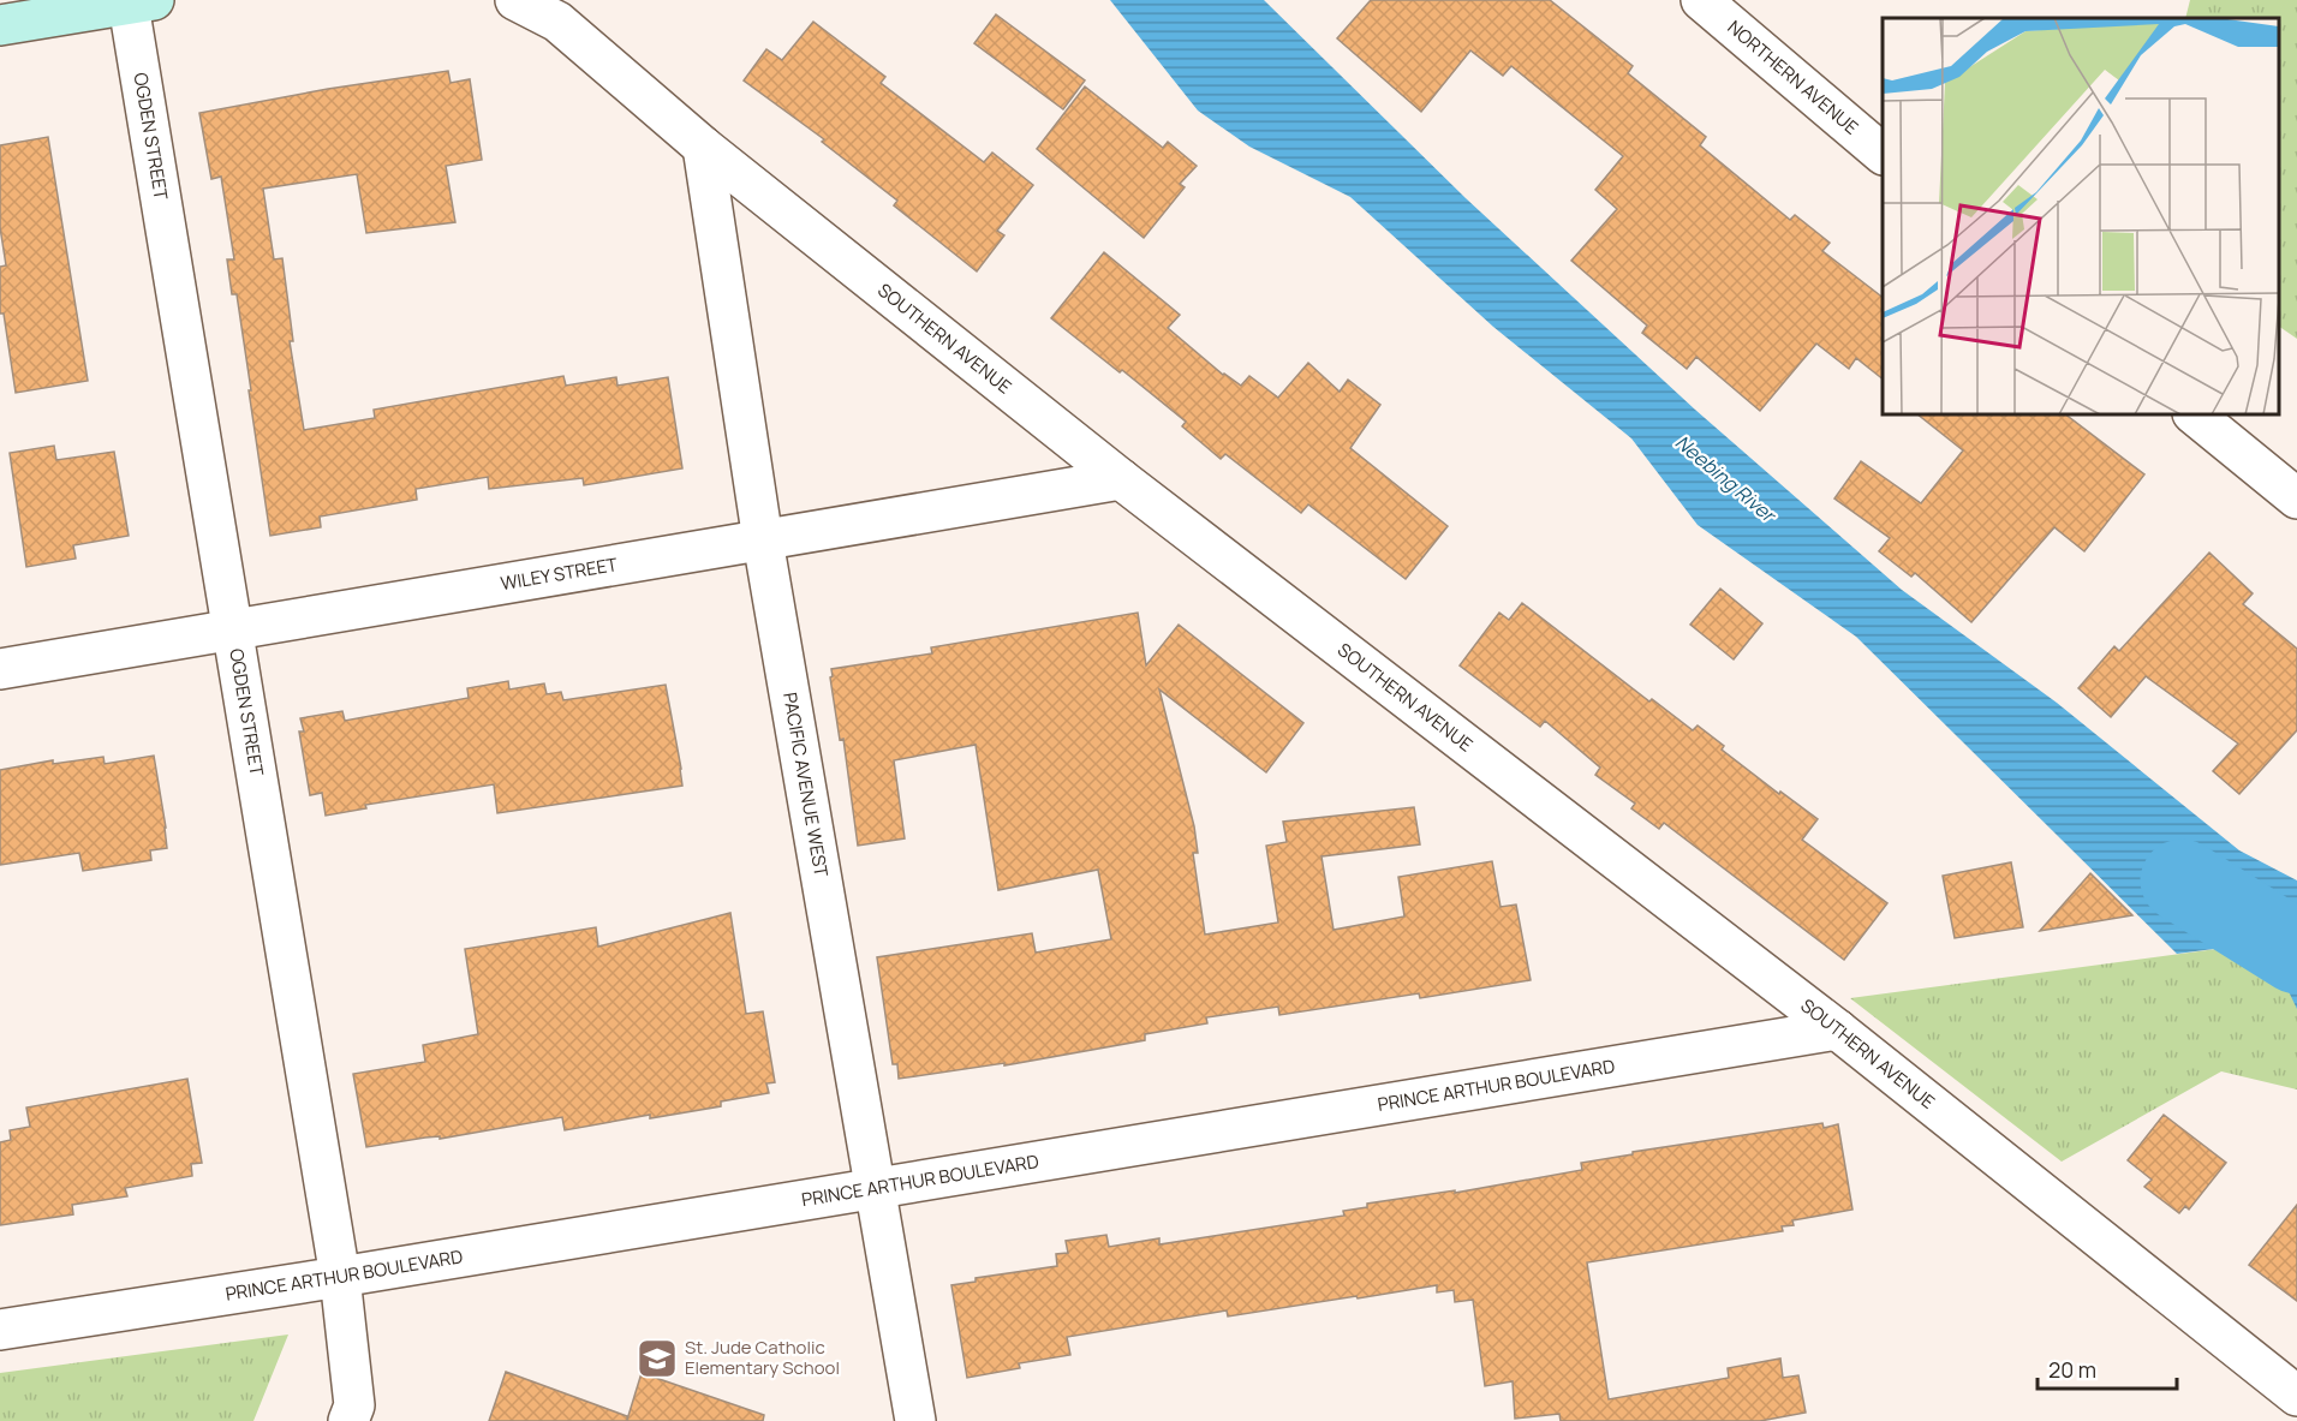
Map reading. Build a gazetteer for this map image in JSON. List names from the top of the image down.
{
  "streets": {
    "street": [
      "NORTHERN AVENUE",
      "OGDEN STREET",
      "SOUTHERN AVENUE",
      "WILEY STREET",
      "PACIFIC AVENUE WEST",
      "PRINCE ARTHUR BOULEVARD"
    ]
  },
  "crossings": [
    ["OGDEN STREET", "WILEY STREET"],
    ["OGDEN STREET", "PRINCE ARTHUR BOULEVARD"],
    ["SOUTHERN AVENUE", "WILEY STREET"],
    ["SOUTHERN AVENUE", "PACIFIC AVENUE WEST"],
    ["SOUTHERN AVENUE", "PRINCE ARTHUR BOULEVARD"],
    ["WILEY STREET", "PACIFIC AVENUE WEST"],
    ["PACIFIC AVENUE WEST", "PRINCE ARTHUR BOULEVARD"]
  ],
  "water": ["Neebing River"],
  "places": {
    "school or university": ["St. Jude Catholic Elementary School"]
  },
  "scale_bar": "20 m"
}
